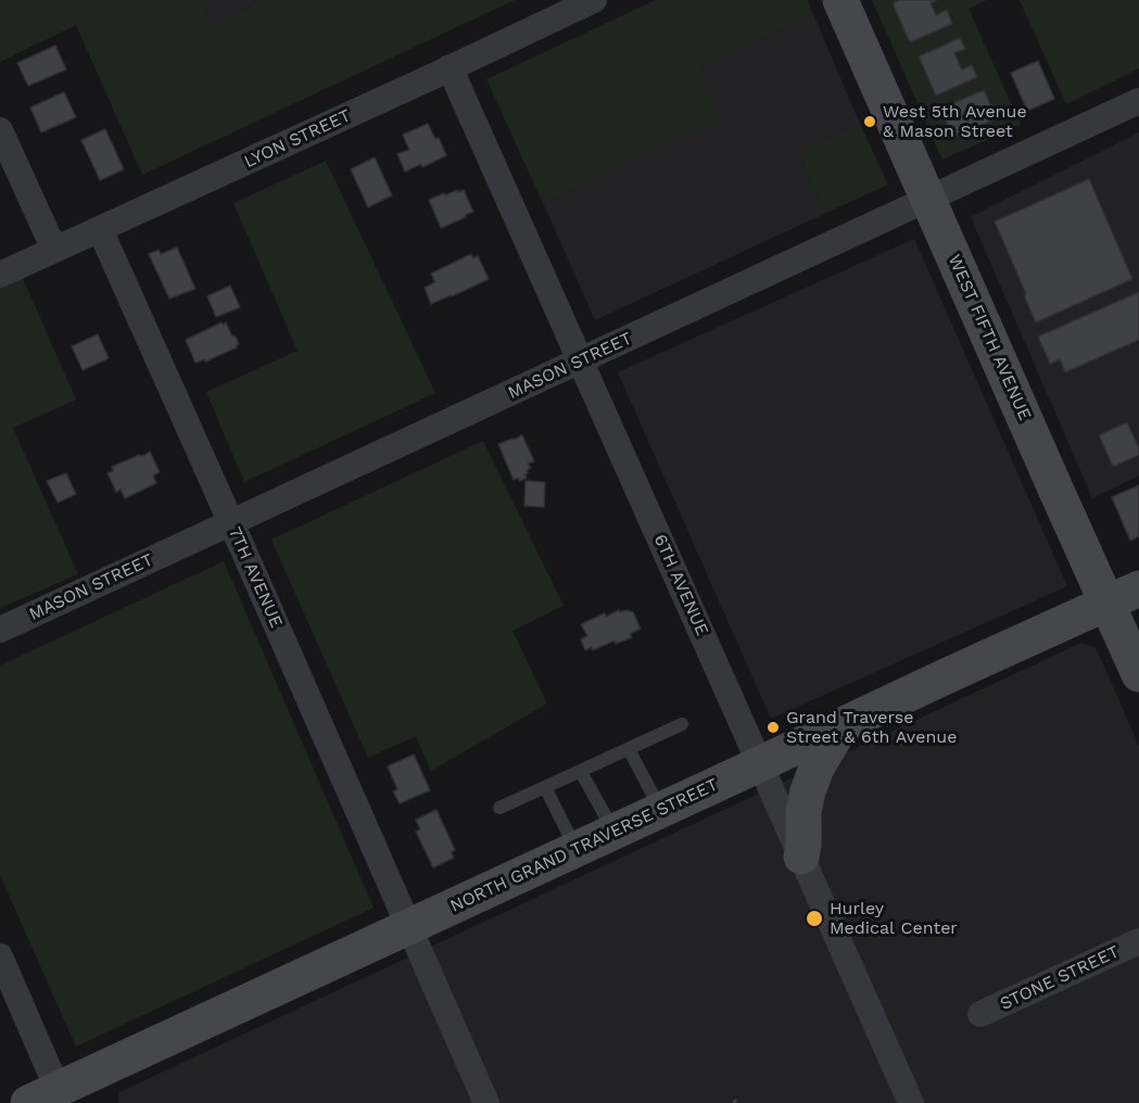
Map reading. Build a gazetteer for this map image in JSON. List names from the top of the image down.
{
  "streets": {
    "street": [
      "LYON STREET",
      "WEST FIFTH AVENUE",
      "MASON STREET",
      "7TH AVENUE",
      "6TH AVENUE",
      "NORTH GRAND TRAVERSE STREET",
      "STONE STREET"
    ]
  },
  "crossings": [
    ["LYON STREET", "7TH AVENUE"],
    ["LYON STREET", "6TH AVENUE"],
    ["WEST FIFTH AVENUE", "MASON STREET"],
    ["WEST FIFTH AVENUE", "NORTH GRAND TRAVERSE STREET"],
    ["MASON STREET", "7TH AVENUE"],
    ["MASON STREET", "6TH AVENUE"],
    ["7TH AVENUE", "NORTH GRAND TRAVERSE STREET"],
    ["6TH AVENUE", "NORTH GRAND TRAVERSE STREET"]
  ],
  "places": ["West 5th Avenue & Mason Street", "Grand Traverse Street & 6th Avenue", "Hurley Medical Center"]
}
